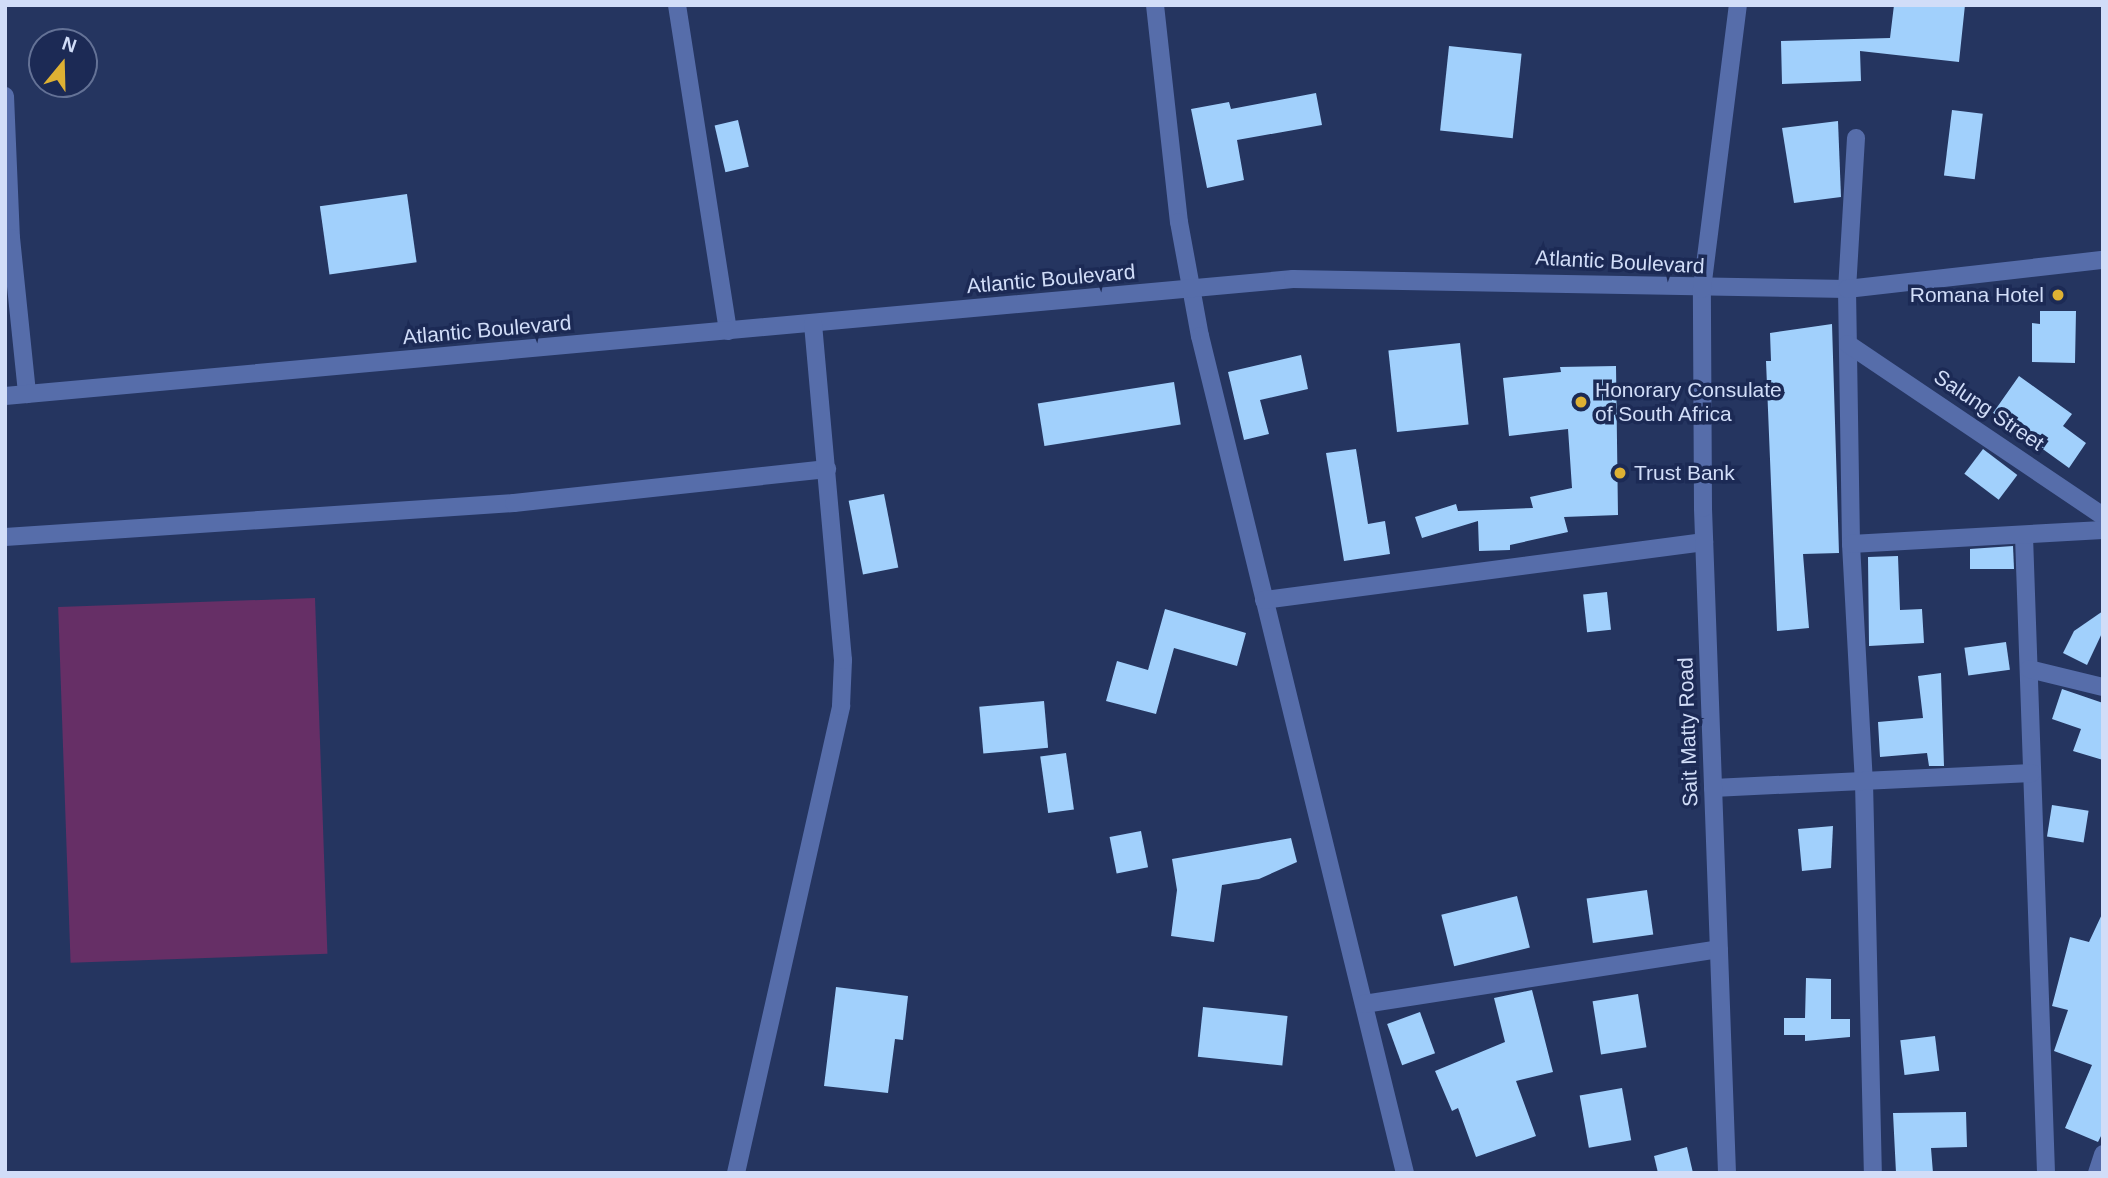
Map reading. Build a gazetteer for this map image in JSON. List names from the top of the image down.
{
  "streets": {
    "street": ["Atlantic Boulevard", "Salung Street", "Sait Matty Road"]
  },
  "crossings": [
    ["Atlantic Boulevard", "Sait Matty Road"]
  ],
  "places": ["Romana Hotel", "Honorary Consulate of South Africa", "Trust Bank"],
  "north": "top"
}
